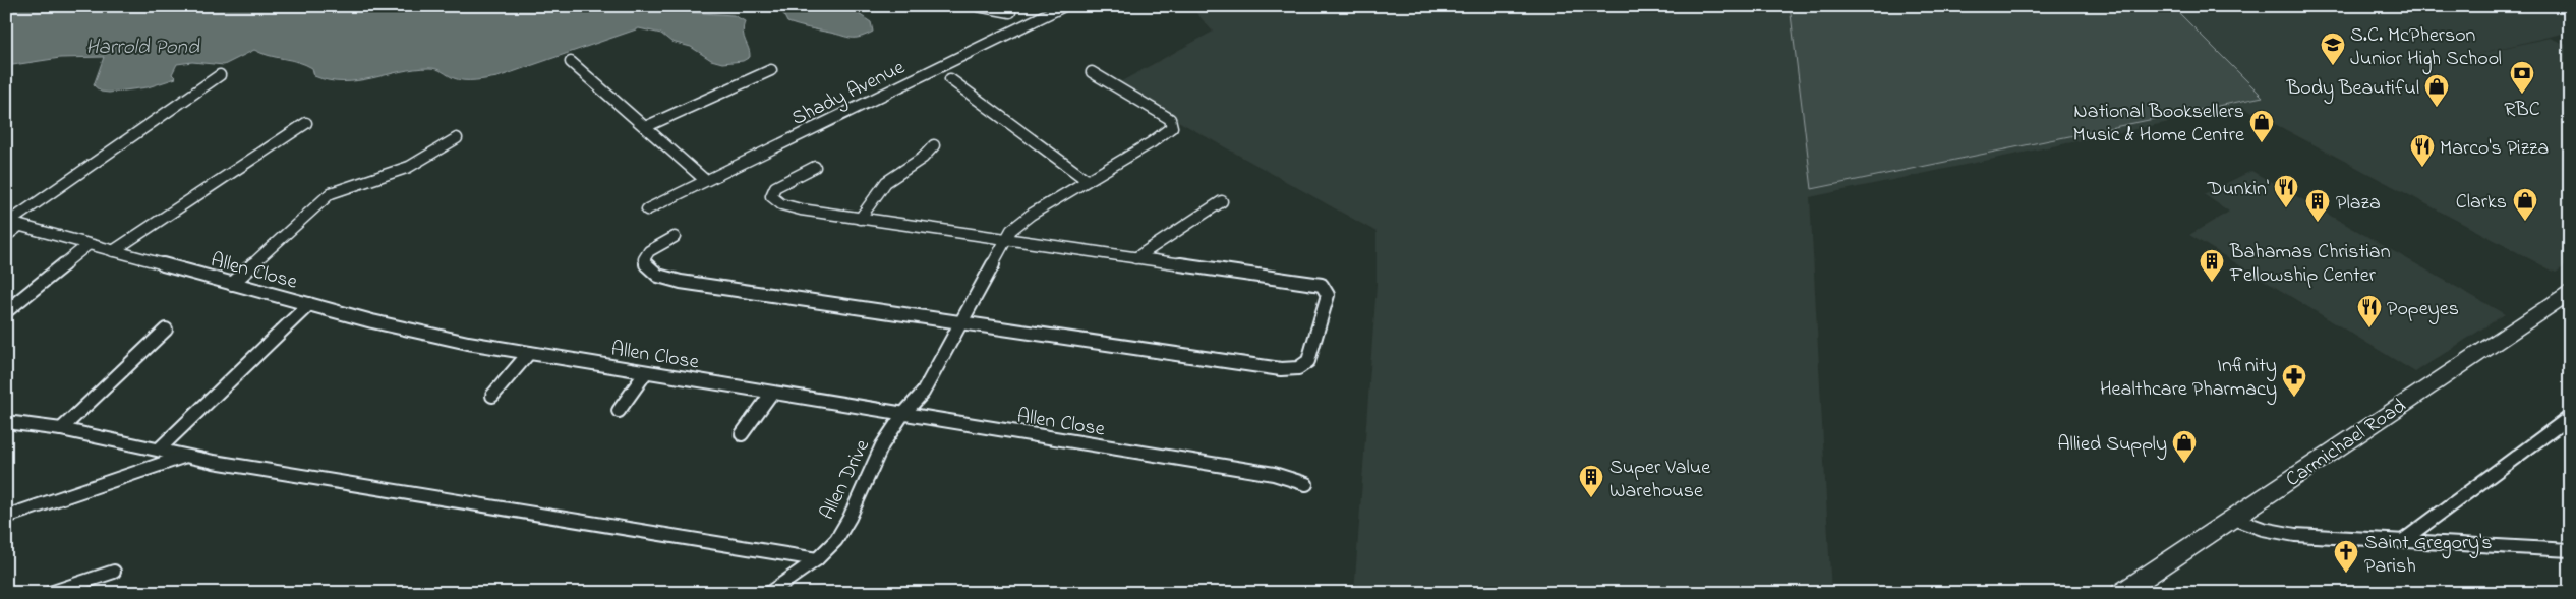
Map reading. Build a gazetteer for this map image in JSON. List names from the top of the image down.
{
  "streets": {
    "main road": ["Carmichael Road"],
    "street": ["Shady Avenue", "Allen Close", "Allen Drive"]
  },
  "crossings": [
    ["Allen Close", "Allen Drive"]
  ],
  "water": ["Harrold Pond"],
  "places": {
    "school or university": ["S.C. McPherson Junior High School"],
    "bank": ["RBC"],
    "shop": [
      "Body Beautiful",
      "National Booksellers Music & Home Centre",
      "Clarks",
      "Allied Supply"
    ],
    "restaurant": ["Marco's Pizza", "Dunkin'", "Popeyes"],
    "building": ["Plaza", "Bahamas Christian Fellowship Center", "Super Value Warehouse"],
    "pharmacy": ["Infinity Healthcare Pharmacy"],
    "church": ["Saint Gregory's Parish"]
  }
}
